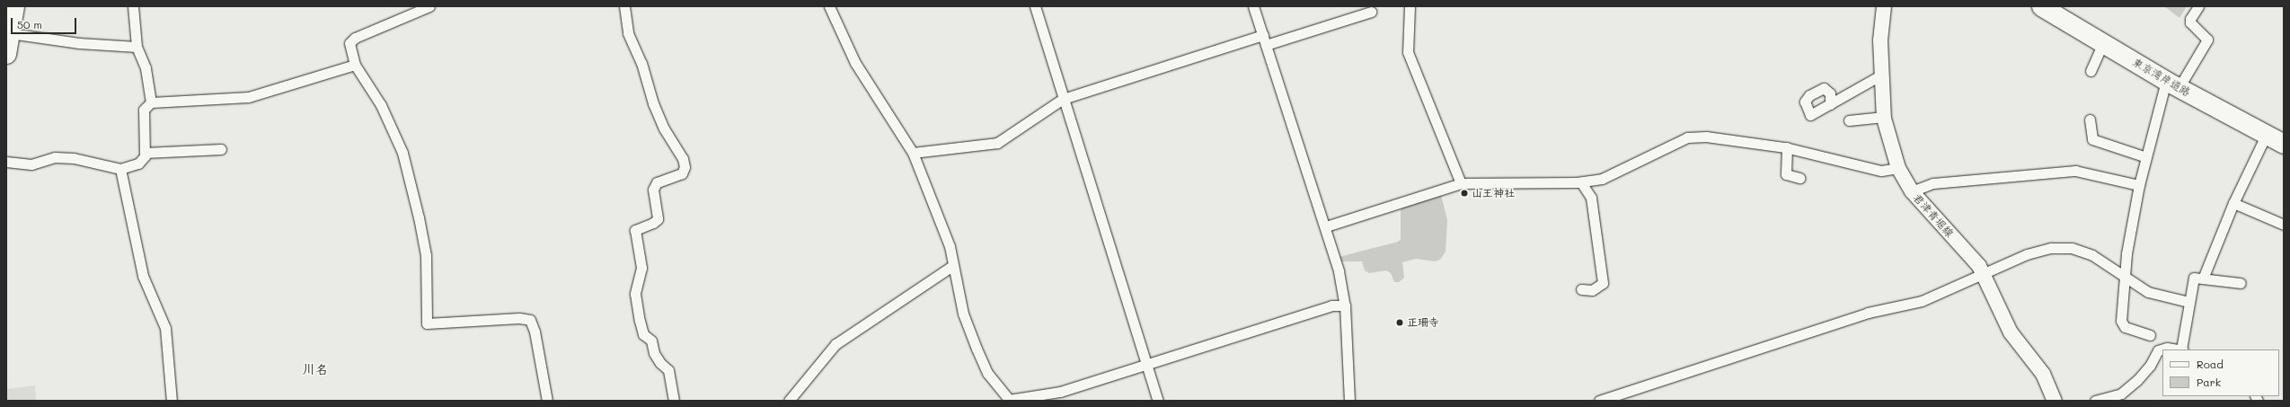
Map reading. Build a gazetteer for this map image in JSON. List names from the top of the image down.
{
  "streets": {
    "highway": ["東京湾岸道路"],
    "main road": ["君津青堀線"]
  },
  "districts": ["川名"],
  "places": ["山王神社", "正珊寺"],
  "legend": ["Road", "Park"],
  "scale_bar": "50 m"
}
